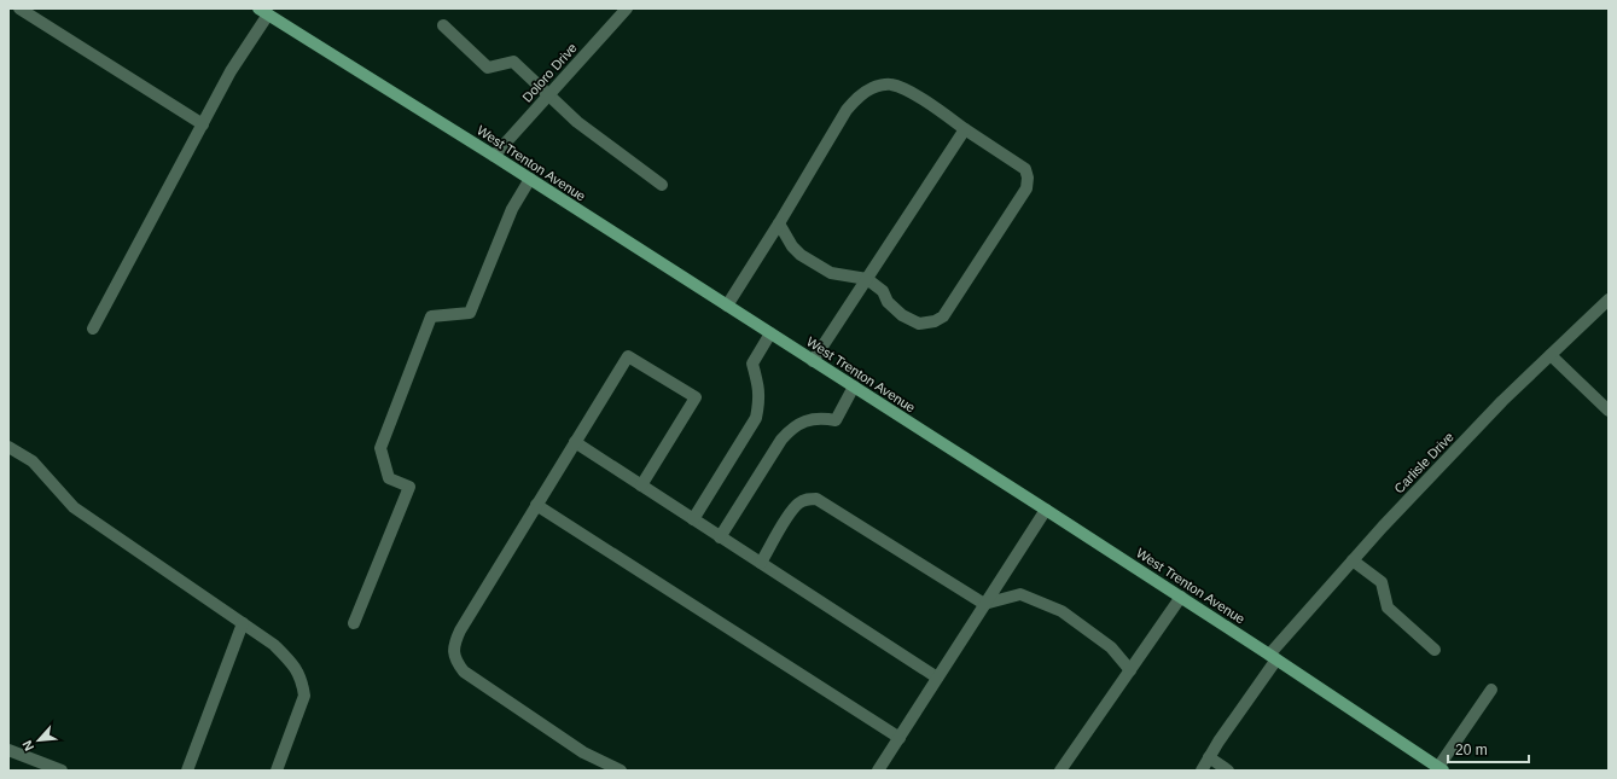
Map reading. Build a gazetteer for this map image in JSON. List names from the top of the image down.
{
  "streets": {
    "main road": ["West Trenton Avenue"],
    "street": ["Doloro Drive", "Carlisle Drive"]
  },
  "crossings": [
    ["Doloro Drive", "West Trenton Avenue"],
    ["West Trenton Avenue", "Carlisle Drive"]
  ],
  "scale_bar": "20 m",
  "north": "bottom left"
}
